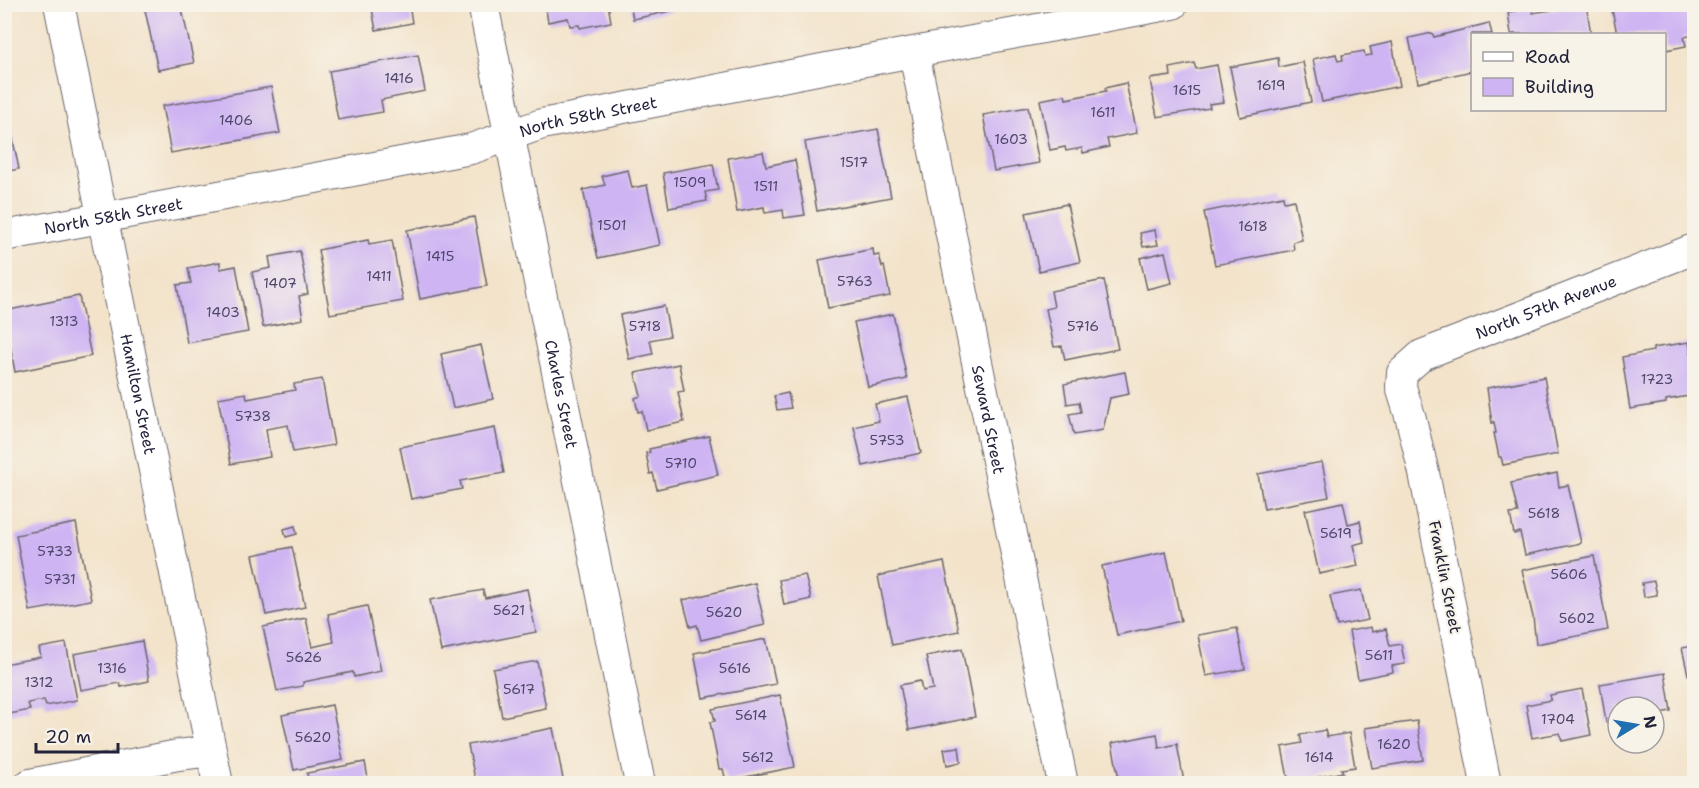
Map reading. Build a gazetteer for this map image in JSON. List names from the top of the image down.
{
  "streets": {
    "street": [
      "North 58th Street",
      "North 57th Avenue",
      "Hamilton Street",
      "Charles Street",
      "Seward Street",
      "Franklin Street"
    ]
  },
  "crossings": [
    ["North 58th Street", "Hamilton Street"],
    ["North 58th Street", "Charles Street"],
    ["North 58th Street", "Seward Street"],
    ["North 57th Avenue", "Franklin Street"]
  ],
  "house_numbers": [
    "1416",
    "1619",
    "1615",
    "1611",
    "1406",
    "1603",
    "1517",
    "1509",
    "1511",
    "1501",
    "1618",
    "1415",
    "1411",
    "5763",
    "1407",
    "1403",
    "1313",
    "5718",
    "5716",
    "1723",
    "5738",
    "5753",
    "5710",
    "5618",
    "5619",
    "5733",
    "5606",
    "5731",
    "5621",
    "5620",
    "5602",
    "5611",
    "5626",
    "1316",
    "5616",
    "1312",
    "5617",
    "5614",
    "1704",
    "5620",
    "1620",
    "5612",
    "1614"
  ],
  "legend": ["Road", "Building"],
  "scale_bar": "20 m",
  "north": "right"
}
